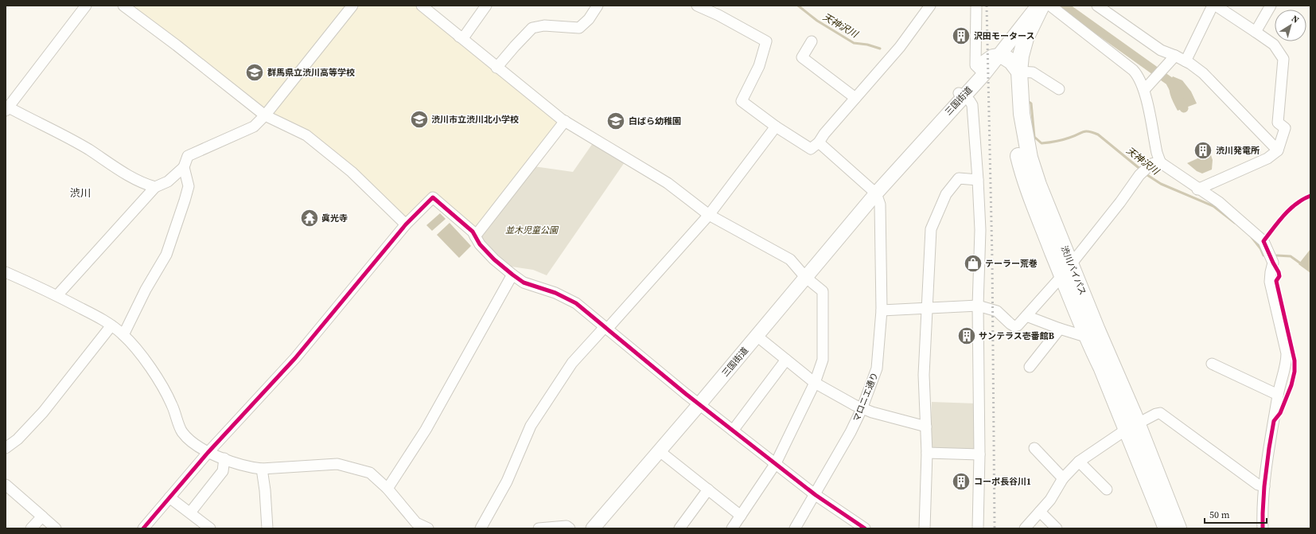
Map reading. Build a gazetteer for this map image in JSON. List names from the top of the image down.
{
  "streets": {
    "highway": ["渋川バイパス"],
    "main road": ["三国街道"],
    "street": ["マロニエ通り"]
  },
  "crossings": [
    ["三国街道", "渋川バイパス"],
    ["三国街道", "マロニエ通り"]
  ],
  "districts": ["渋川"],
  "water": ["天神沢川"],
  "parks": ["並木児童公園"],
  "places": {
    "building": [
      "沢田モータース",
      "渋川発電所",
      "サンテラス壱番館B",
      "コーポ長谷川1"
    ],
    "school or university": ["群馬県立渋川高等学校", "渋川市立渋川北小学校", "白ばら幼稚園"],
    "temple": ["眞光寺"],
    "shop": ["テーラー荒巻"]
  },
  "scale_bar": "50 m",
  "north": "top right"
}
